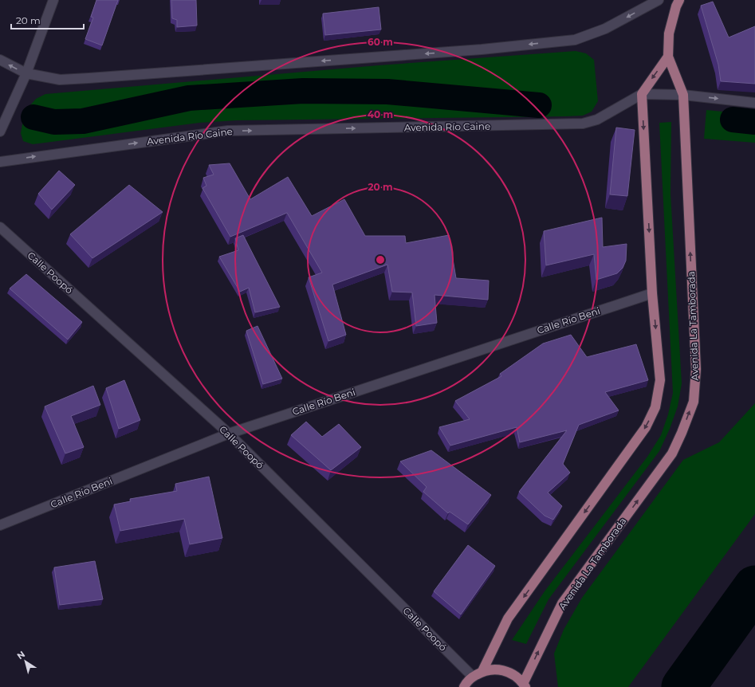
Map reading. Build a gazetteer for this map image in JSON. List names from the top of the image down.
{
  "streets": {
    "main road": ["Avenida La Tamborada"],
    "street": ["Avenida Río Caine", "Calle Poopó", "Calle Río Beni"]
  },
  "crossings": [
    ["Calle Poopó", "Calle Río Beni"]
  ],
  "scale_bar": "20 m",
  "north": "top left",
  "rings": ["60 m", "40 m", "20 m"]
}
